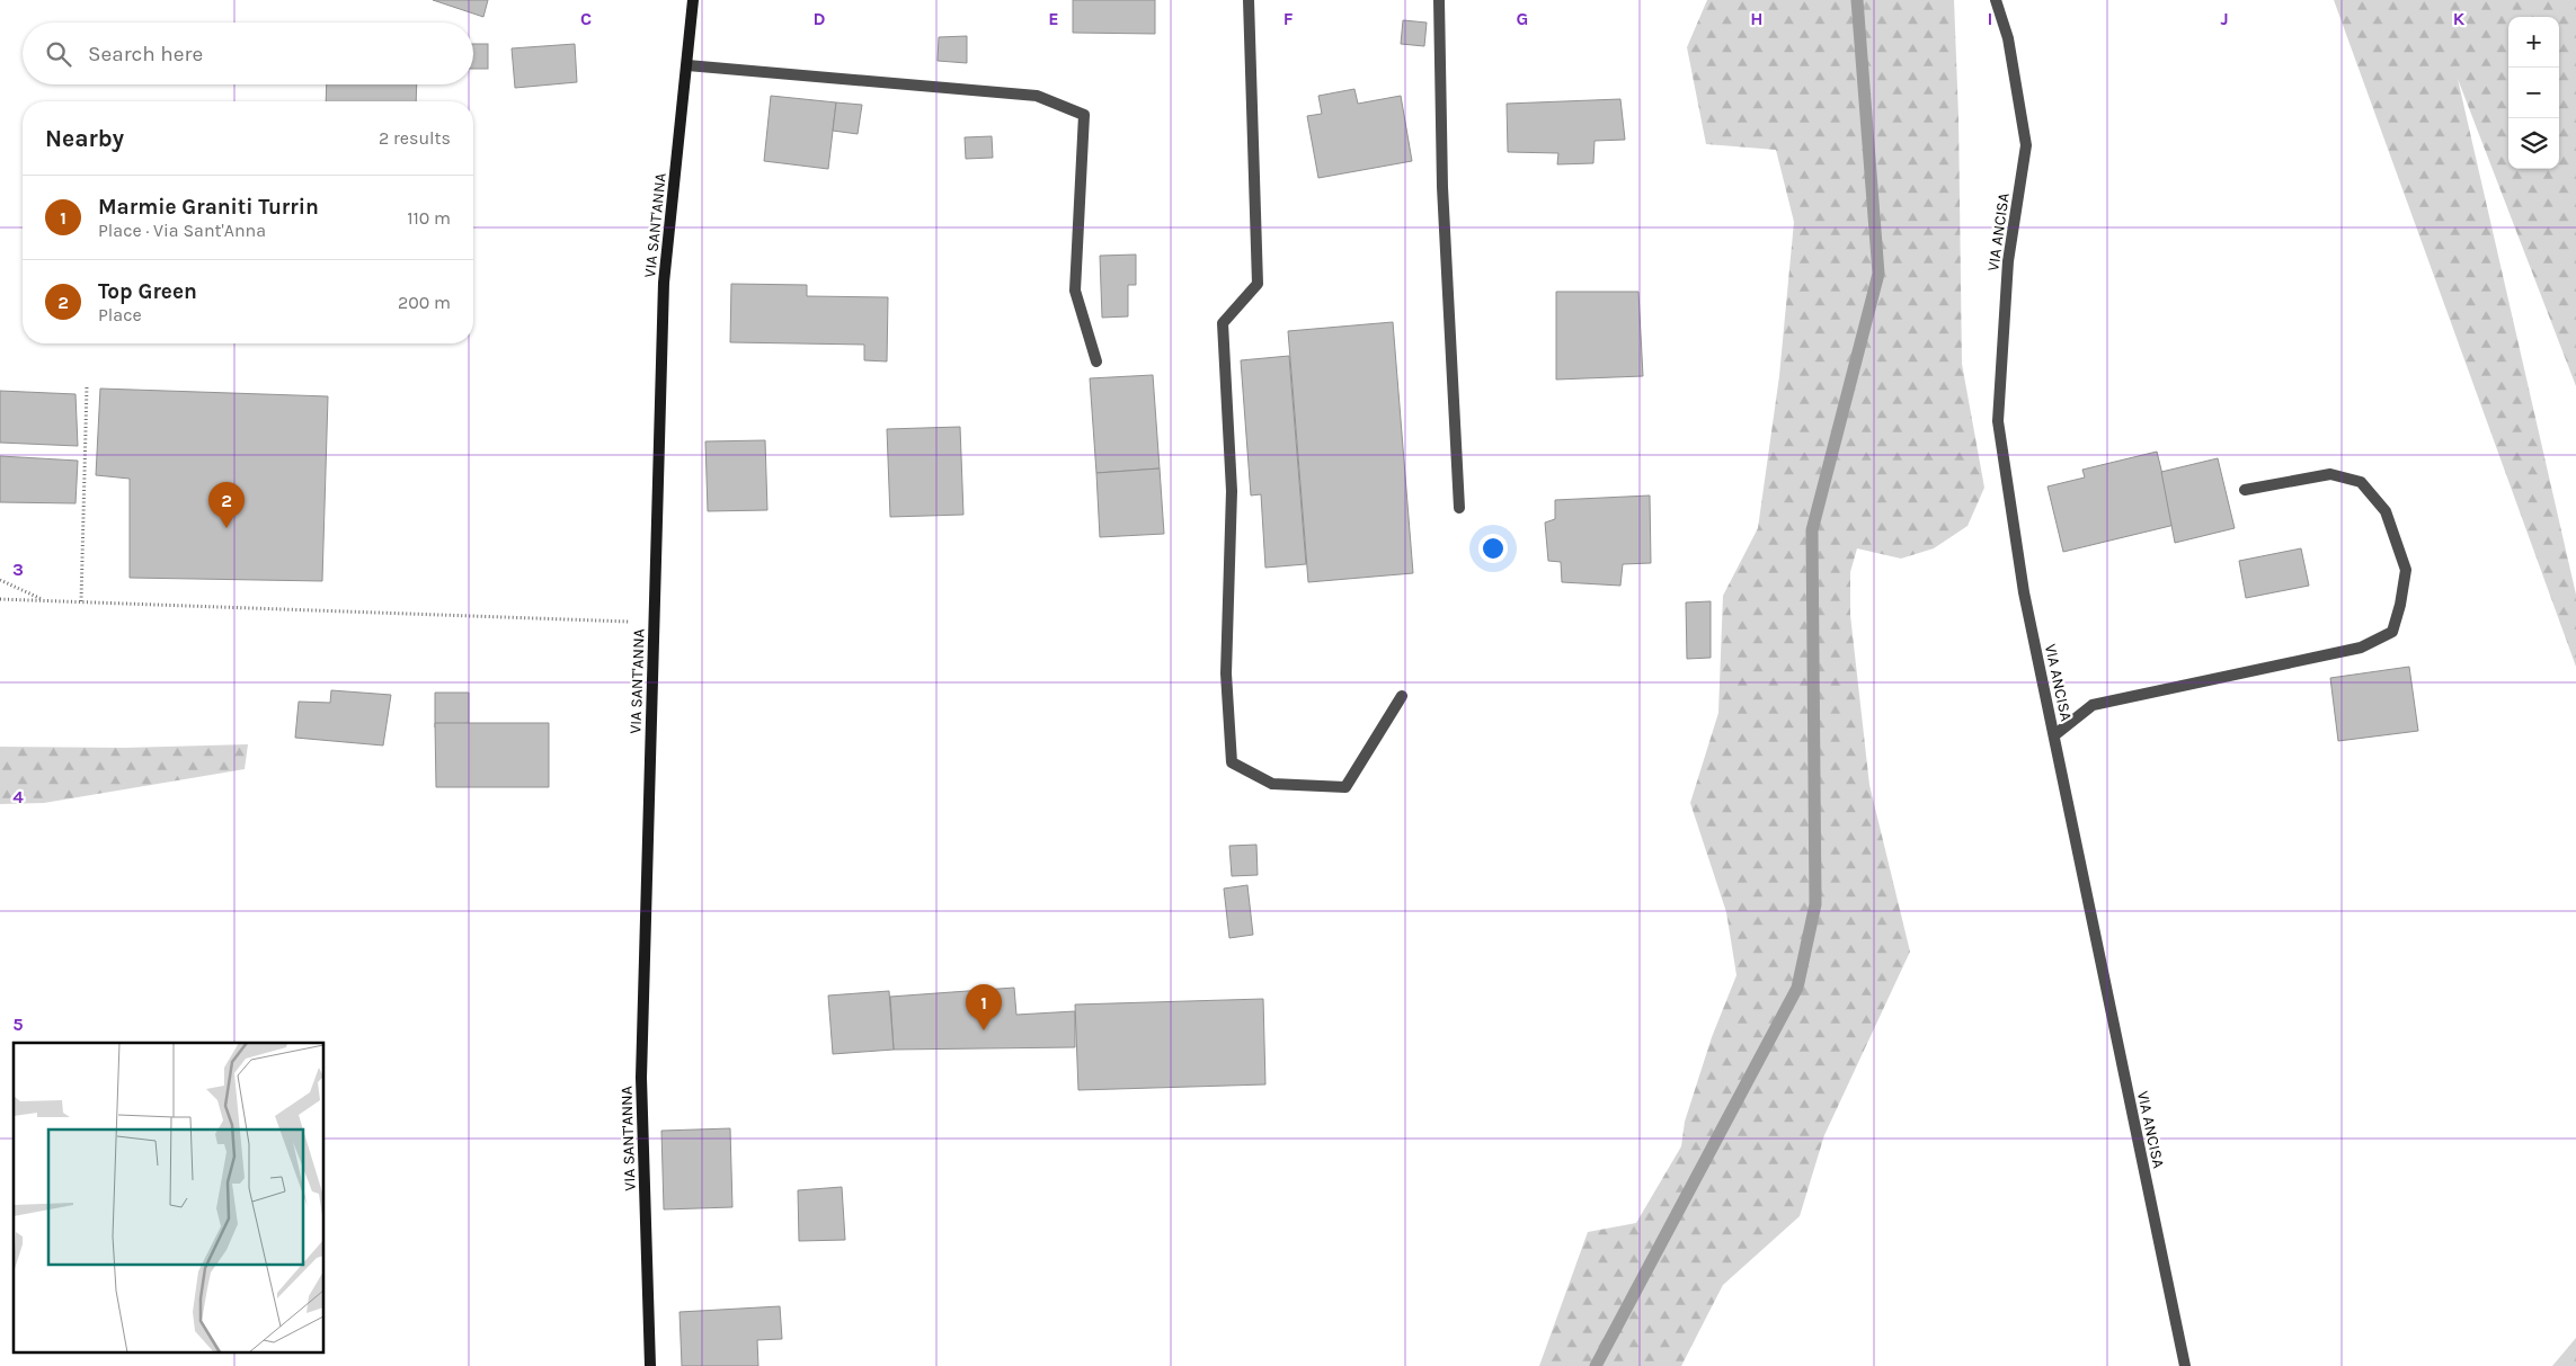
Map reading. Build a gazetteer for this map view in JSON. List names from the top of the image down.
{
  "streets": {
    "main road": ["VIA SANT'ANNA"],
    "street": ["VIA ANCISA"]
  },
  "page": {
    "map_buttons": ["+", "−"],
    "search": "Search here",
    "heading": ["Nearby", "2 results"],
    "list": [
      {
        "mark": "1",
        "name": "Marmie Graniti Turrin",
        "note": "Place · Via Sant'Anna",
        "value": "110 m"
      },
      {
        "mark": "2",
        "name": "Top Green",
        "note": "Place",
        "value": "200 m"
      }
    ],
    "pins": ["2", "1"]
  },
  "grid": {
    "columns": [
      "C",
      "D",
      "E",
      "F",
      "G",
      "H",
      "I",
      "J",
      "K"
    ],
    "rows": ["3", "4", "5"]
  }
}
